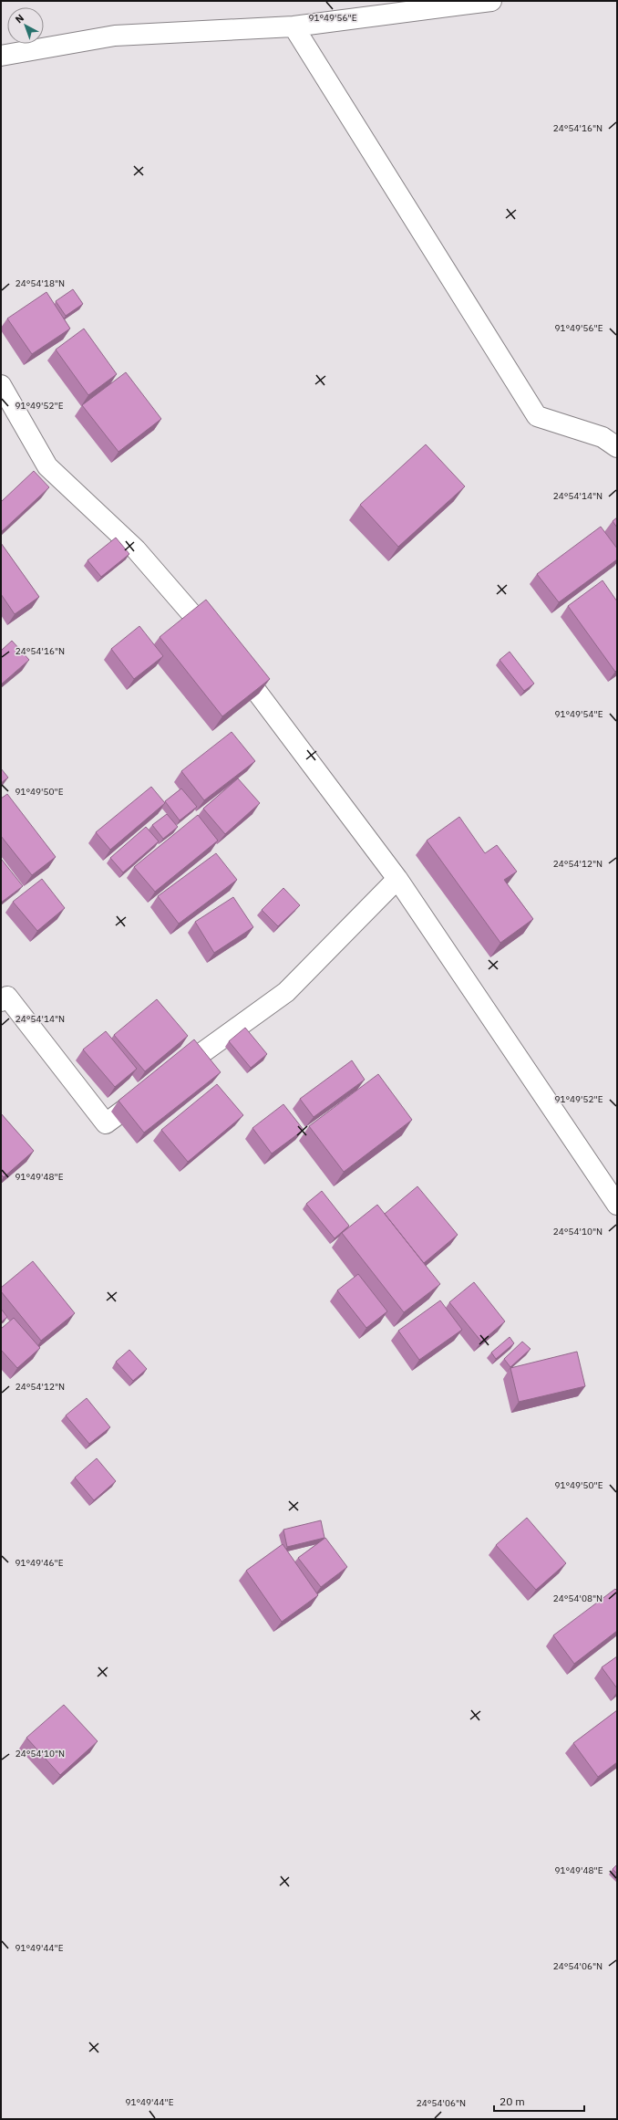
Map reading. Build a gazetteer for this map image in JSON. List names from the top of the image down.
{
  "scale_bar": "20 m",
  "north": "top left",
  "coordinates": [
    "91°49'56\"E",
    "24°54'16\"N",
    "24°54'18\"N",
    "91°49'52\"E",
    "24°54'14\"N",
    "91°49'54\"E",
    "91°49'50\"E",
    "24°54'12\"N",
    "91°49'48\"E",
    "24°54'10\"N",
    "91°49'46\"E",
    "24°54'08\"N",
    "91°49'44\"E",
    "24°54'06\"N"
  ]
}
